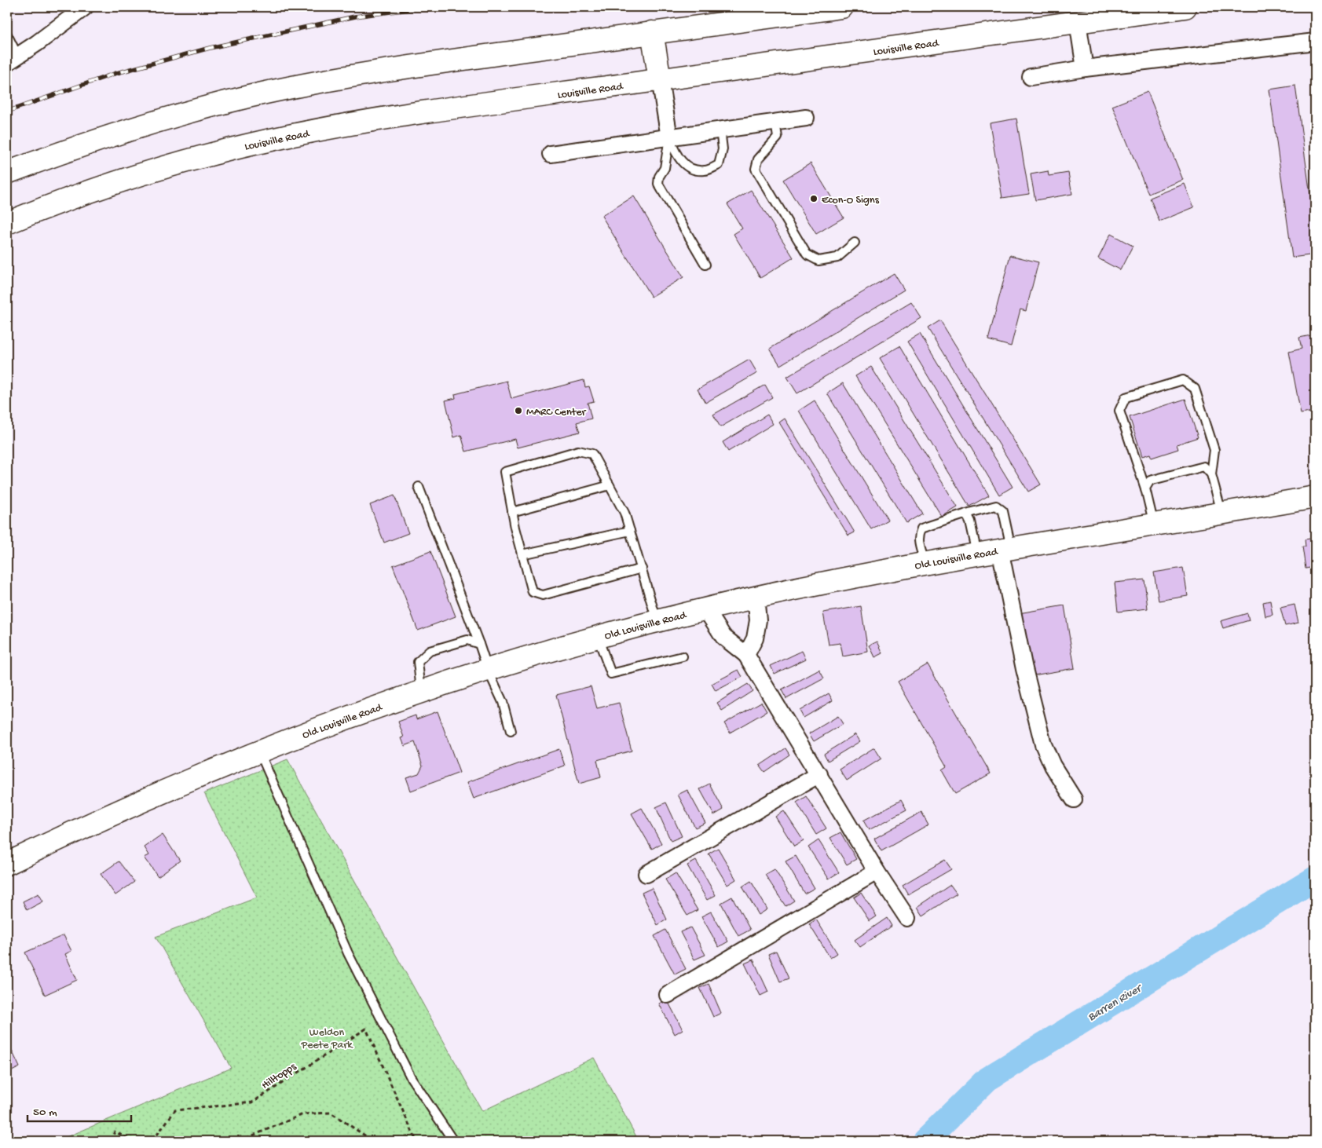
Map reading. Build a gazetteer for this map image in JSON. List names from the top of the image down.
{
  "streets": {
    "main road": ["Louisville Road", "Old Louisville Road"],
    "path": ["Hilltopps"]
  },
  "water": ["Barren River"],
  "parks": ["Weldon Peete Park"],
  "places": ["Econ-O Signs", "MARC Center"],
  "scale_bar": "50 m"
}
